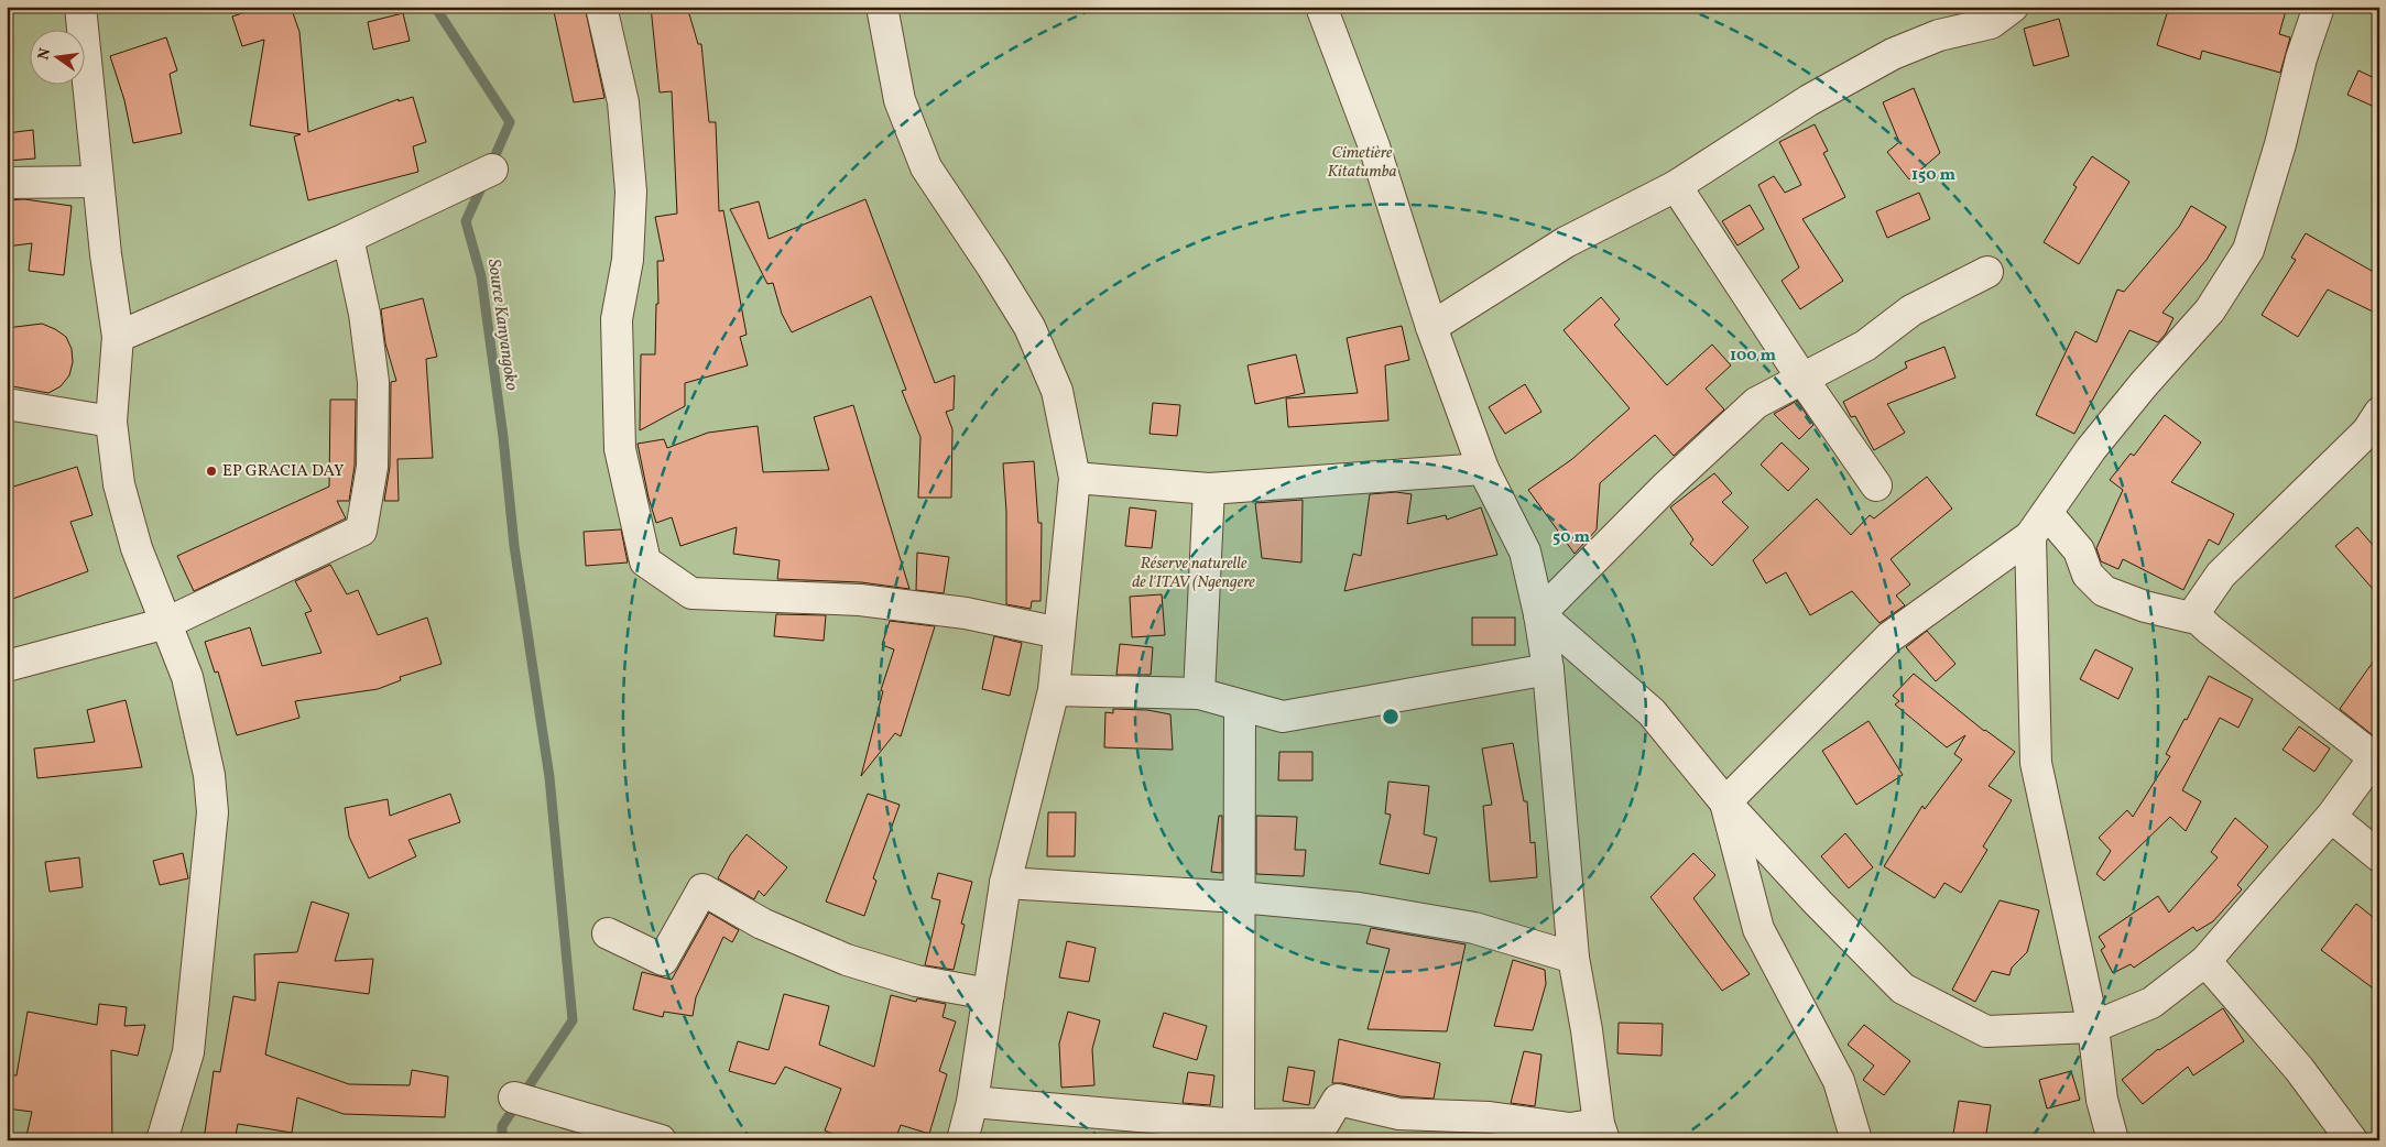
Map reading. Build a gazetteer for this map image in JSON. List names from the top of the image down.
{
  "water": ["Source Kanyangoko"],
  "parks": ["Cimetière Kitatumba", "Réserve naturelle de l'ITAV (Ngengere"],
  "places": ["EP GRACIA DAY"],
  "north": "left",
  "rings": ["150 m", "100 m", "50 m"]
}
